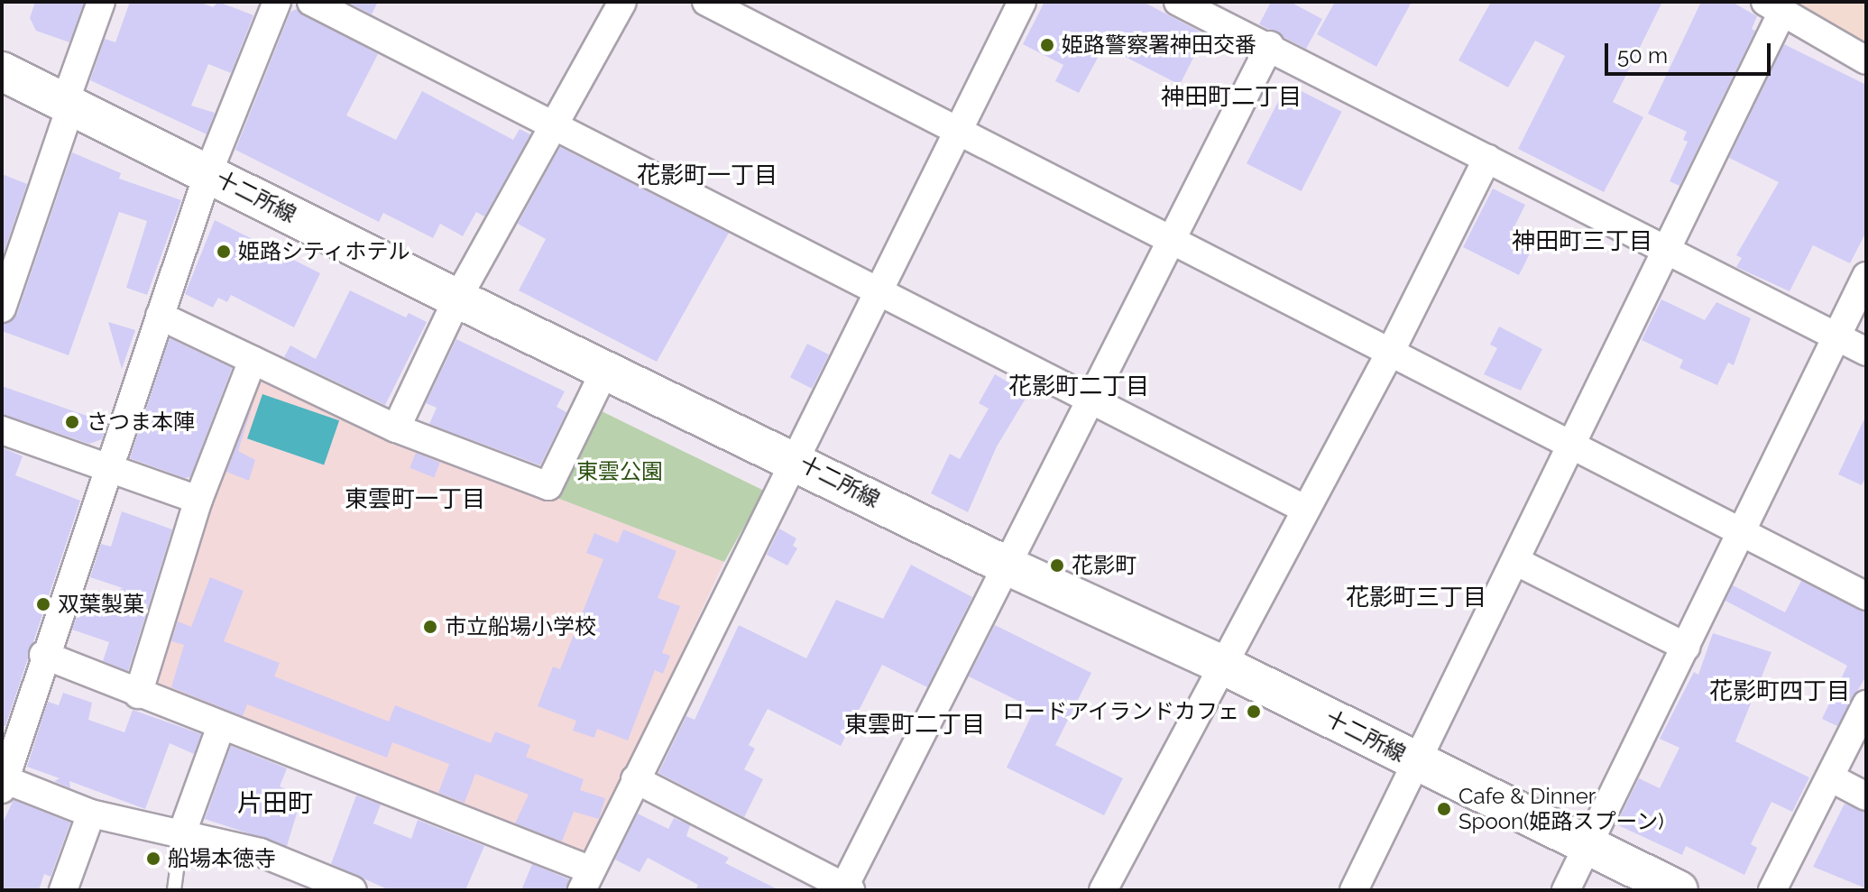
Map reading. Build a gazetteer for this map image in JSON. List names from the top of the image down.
{
  "streets": {
    "street": ["十二所線"]
  },
  "districts": [
    "神田町二丁目",
    "花影町一丁目",
    "神田町三丁目",
    "花影町二丁目",
    "東雲町一丁目",
    "花影町三丁目",
    "花影町四丁目",
    "東雲町二丁目",
    "片田町"
  ],
  "parks": ["東雲公園"],
  "places": [
    "姫路警察署神田交番",
    "姫路シティホテル",
    "さつま本陣",
    "花影町",
    "双葉製菓",
    "市立船場小学校",
    "ロードアイランドカフェ",
    "Cafe & Dinner Spoon(姫路スプーン)",
    "船場本徳寺"
  ],
  "scale_bar": "50 m"
}
